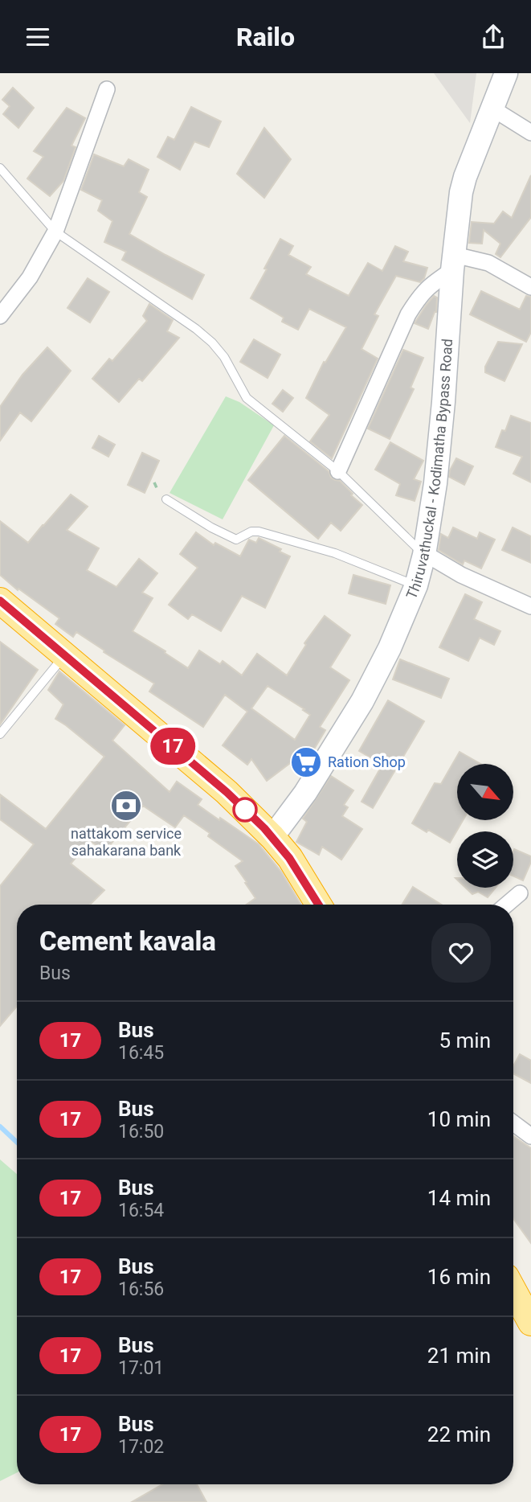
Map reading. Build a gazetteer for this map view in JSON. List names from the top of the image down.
{
  "streets": {
    "main road": ["Thiruvathuckal - Kodimatha Bypass Road"]
  },
  "places": {
    "supermarket": ["Ration Shop"],
    "bank": ["nattakom service sahakarana bank"]
  },
  "lines": ["bus line 17"],
  "north": "bottom right",
  "page": {
    "header": "Railo",
    "on_map": "17",
    "heading": ["Cement kavala", "Bus"],
    "list": [
      {
        "mark": "17",
        "name": "Bus",
        "note": "16:45",
        "value": "5 min"
      },
      {
        "mark": "17",
        "name": "Bus",
        "note": "16:50",
        "value": "10 min"
      },
      {
        "mark": "17",
        "name": "Bus",
        "note": "16:54",
        "value": "14 min"
      },
      {
        "mark": "17",
        "name": "Bus",
        "note": "16:56",
        "value": "16 min"
      },
      {
        "mark": "17",
        "name": "Bus",
        "note": "17:01",
        "value": "21 min"
      },
      {
        "mark": "17",
        "name": "Bus",
        "note": "17:02",
        "value": "22 min"
      }
    ]
  }
}
